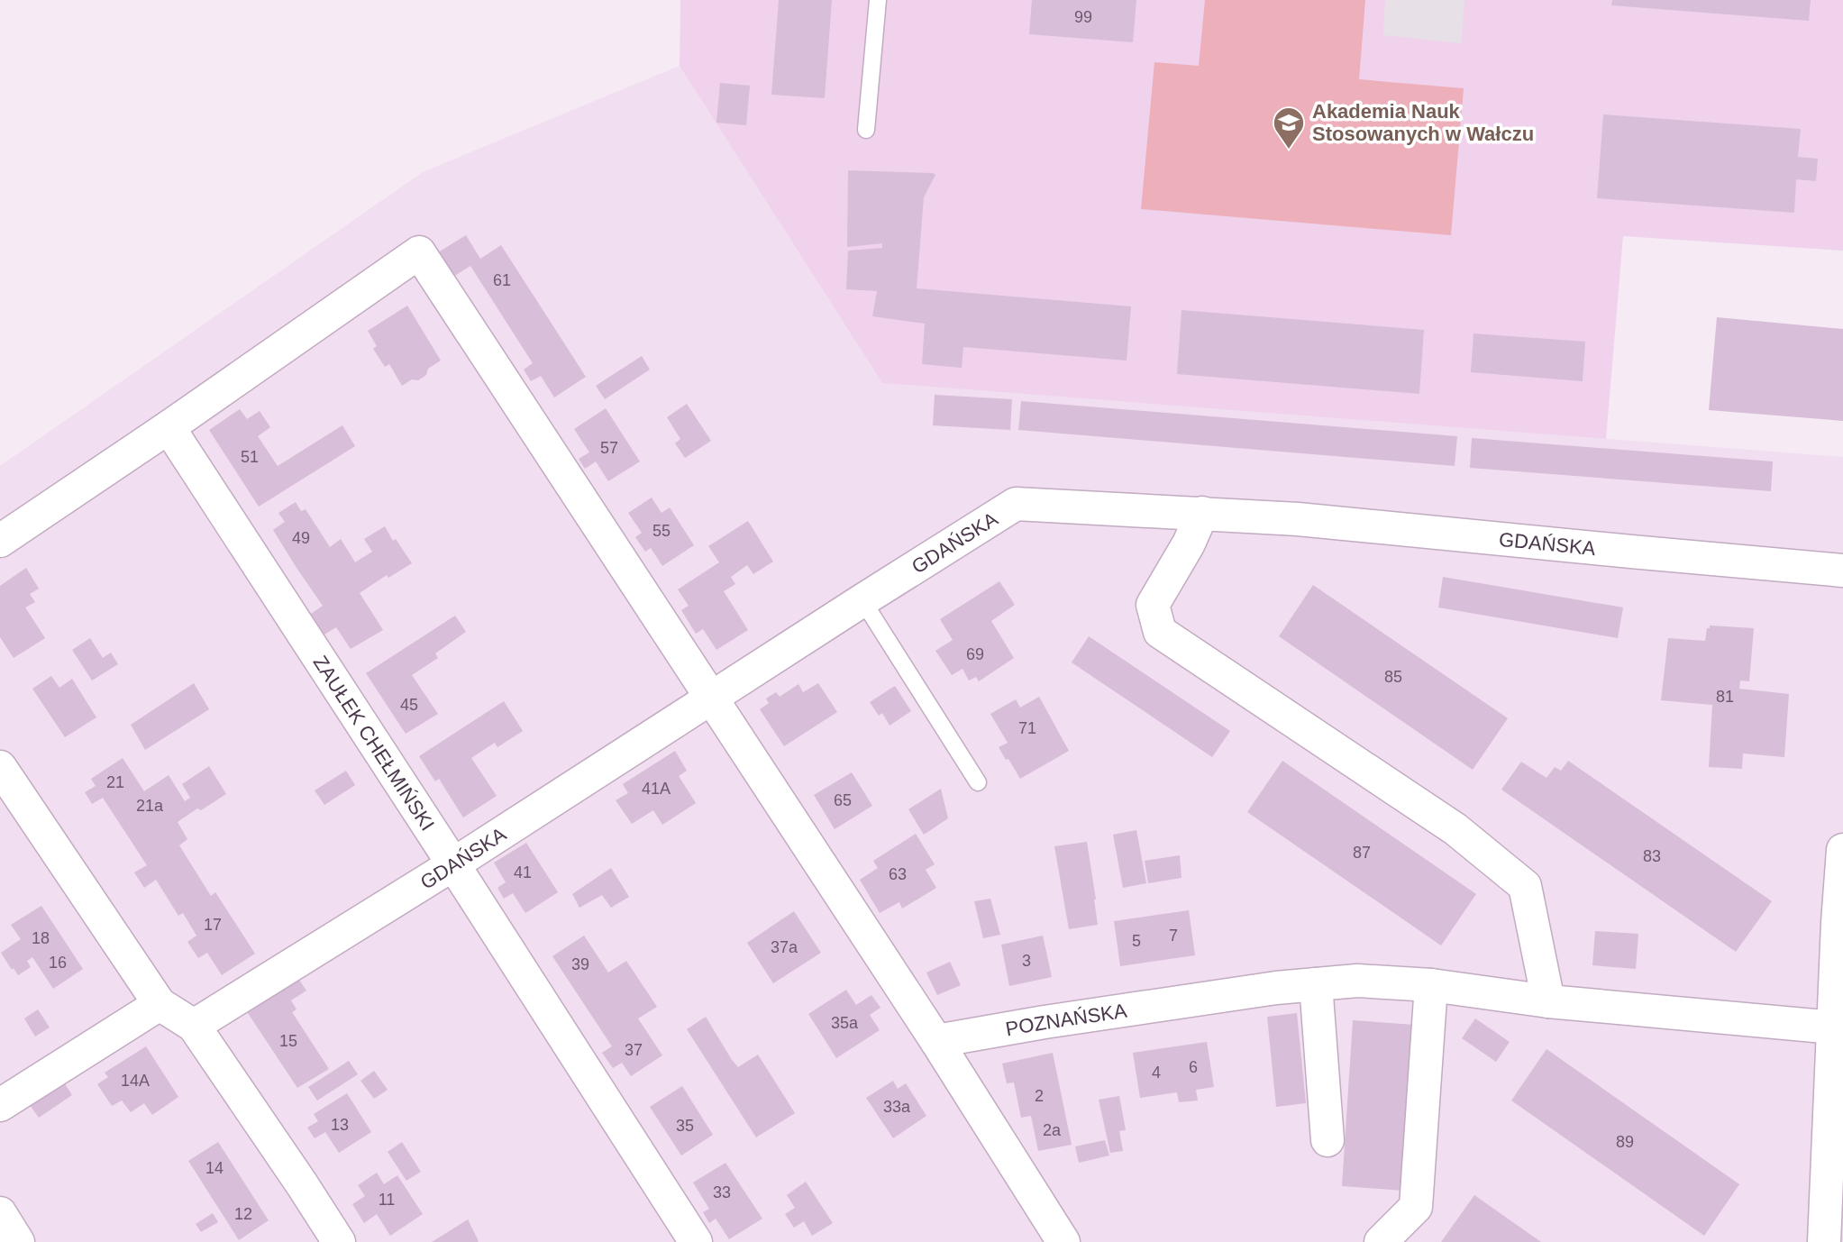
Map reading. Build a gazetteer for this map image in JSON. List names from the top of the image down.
{
  "streets": {
    "street": ["GDAŃSKA", "ZAUŁEK CHEŁMIŃSKI", "POZNAŃSKA"]
  },
  "crossings": [
    ["GDAŃSKA", "ZAUŁEK CHEŁMIŃSKI"]
  ],
  "places": {
    "school or university": ["Akademia Nauk Stosowanych w Wałczu"]
  },
  "house_numbers": [
    "99",
    "61",
    "57",
    "51",
    "55",
    "49",
    "69",
    "85",
    "81",
    "45",
    "71",
    "21",
    "41A",
    "65",
    "21a",
    "87",
    "83",
    "41",
    "63",
    "17",
    "7",
    "18",
    "5",
    "37a",
    "3",
    "16",
    "39",
    "35a",
    "15",
    "37",
    "6",
    "4",
    "14A",
    "2",
    "33a",
    "13",
    "35",
    "2a",
    "89",
    "14",
    "33",
    "11",
    "12"
  ]
}
